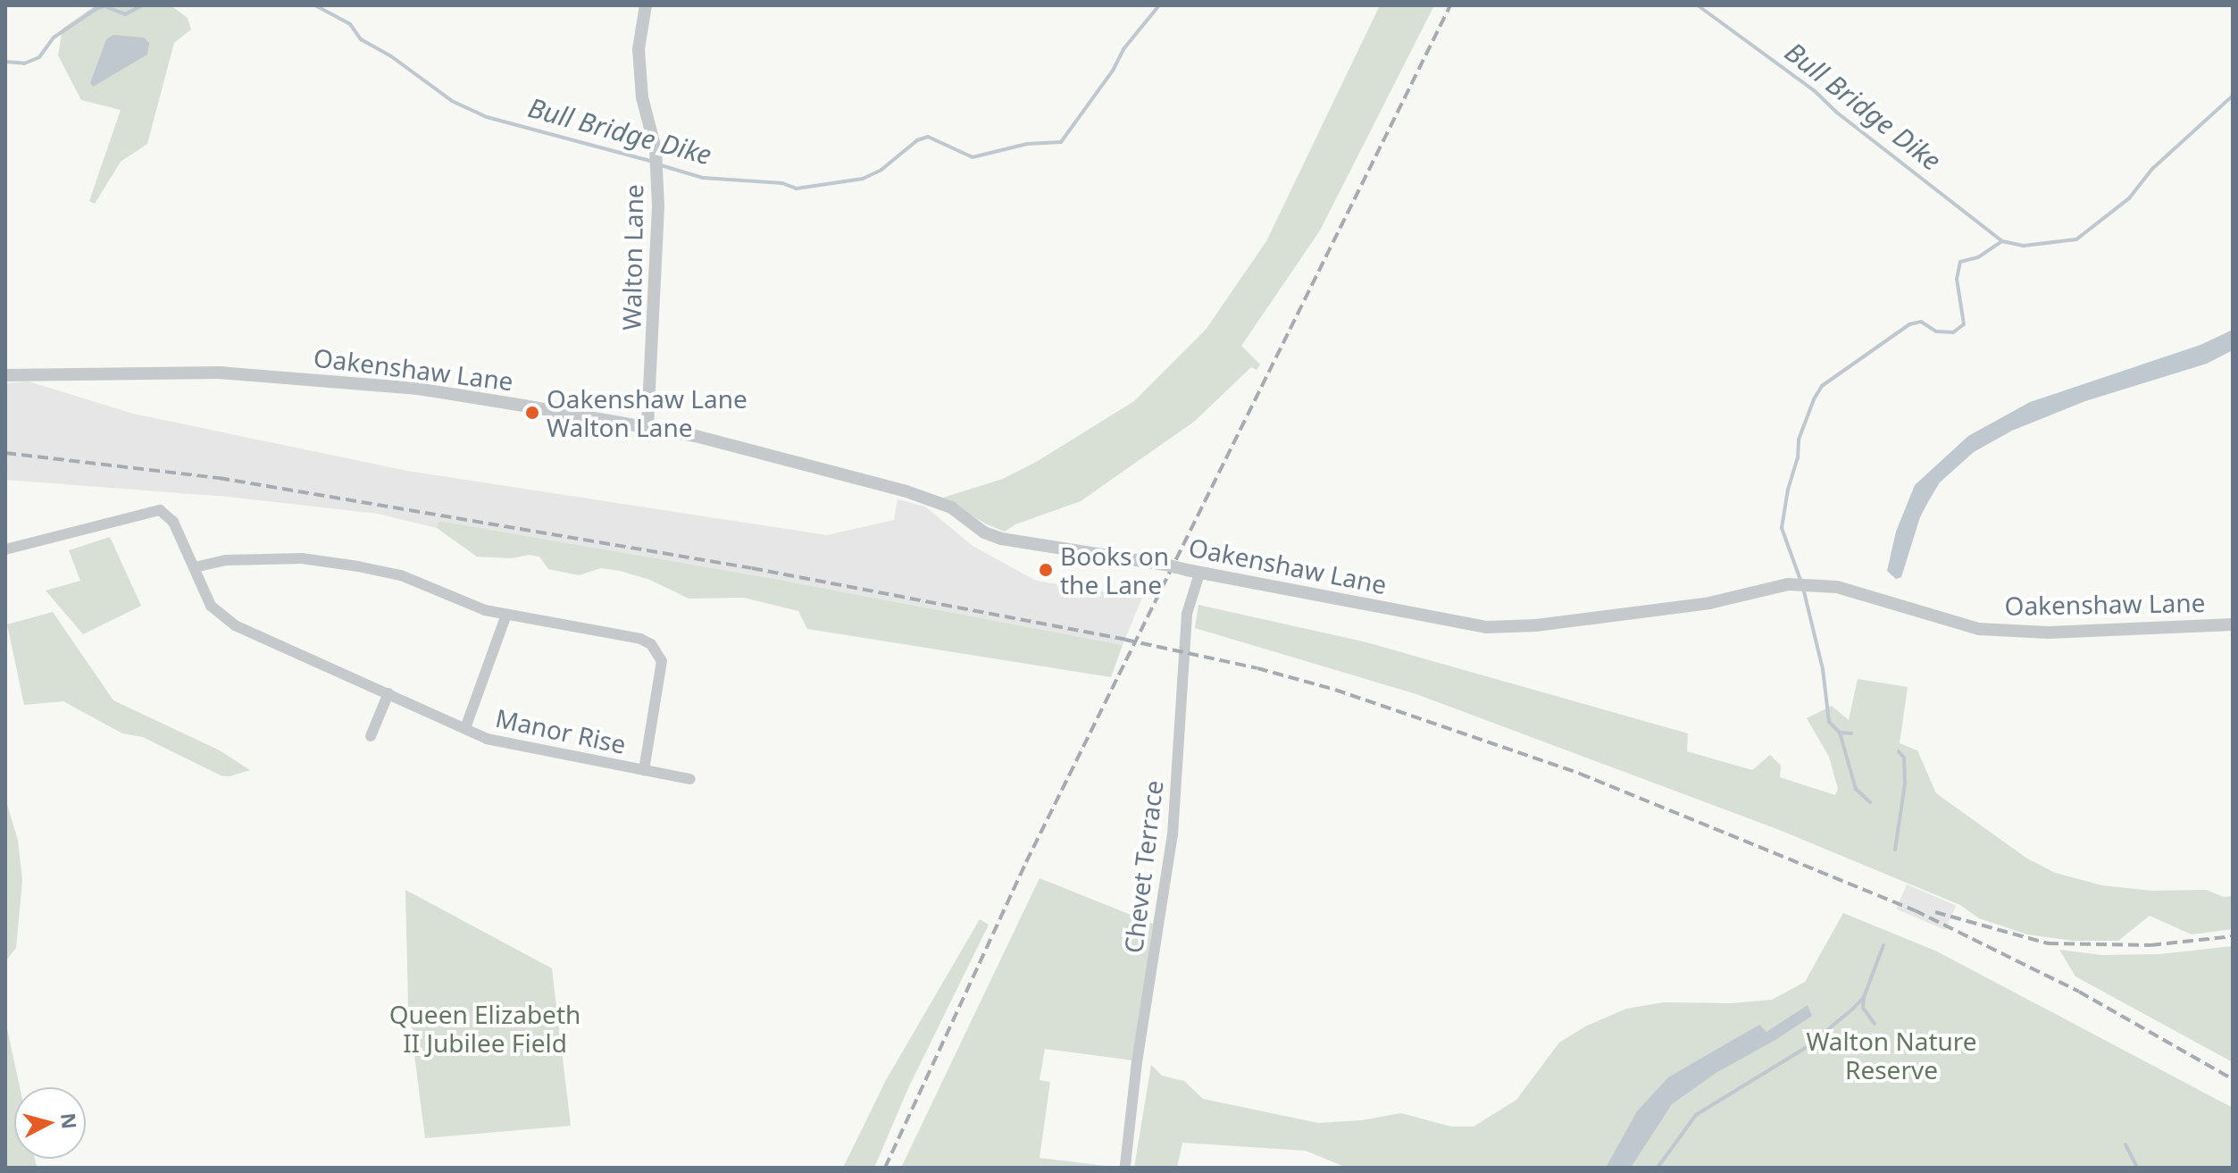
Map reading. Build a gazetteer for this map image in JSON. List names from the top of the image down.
{
  "streets": {
    "street": [
      "Walton Lane",
      "Oakenshaw Lane",
      "Manor Rise",
      "Chevet Terrace"
    ]
  },
  "crossings": [
    ["Walton Lane", "Oakenshaw Lane"],
    ["Oakenshaw Lane", "Chevet Terrace"]
  ],
  "water": ["Bull Bridge Dike"],
  "parks": ["Queen Elizabeth II Jubilee Field", "Walton Nature Reserve"],
  "places": ["Oakenshaw Lane Walton Lane", "Books on the Lane"],
  "north": "right"
}
